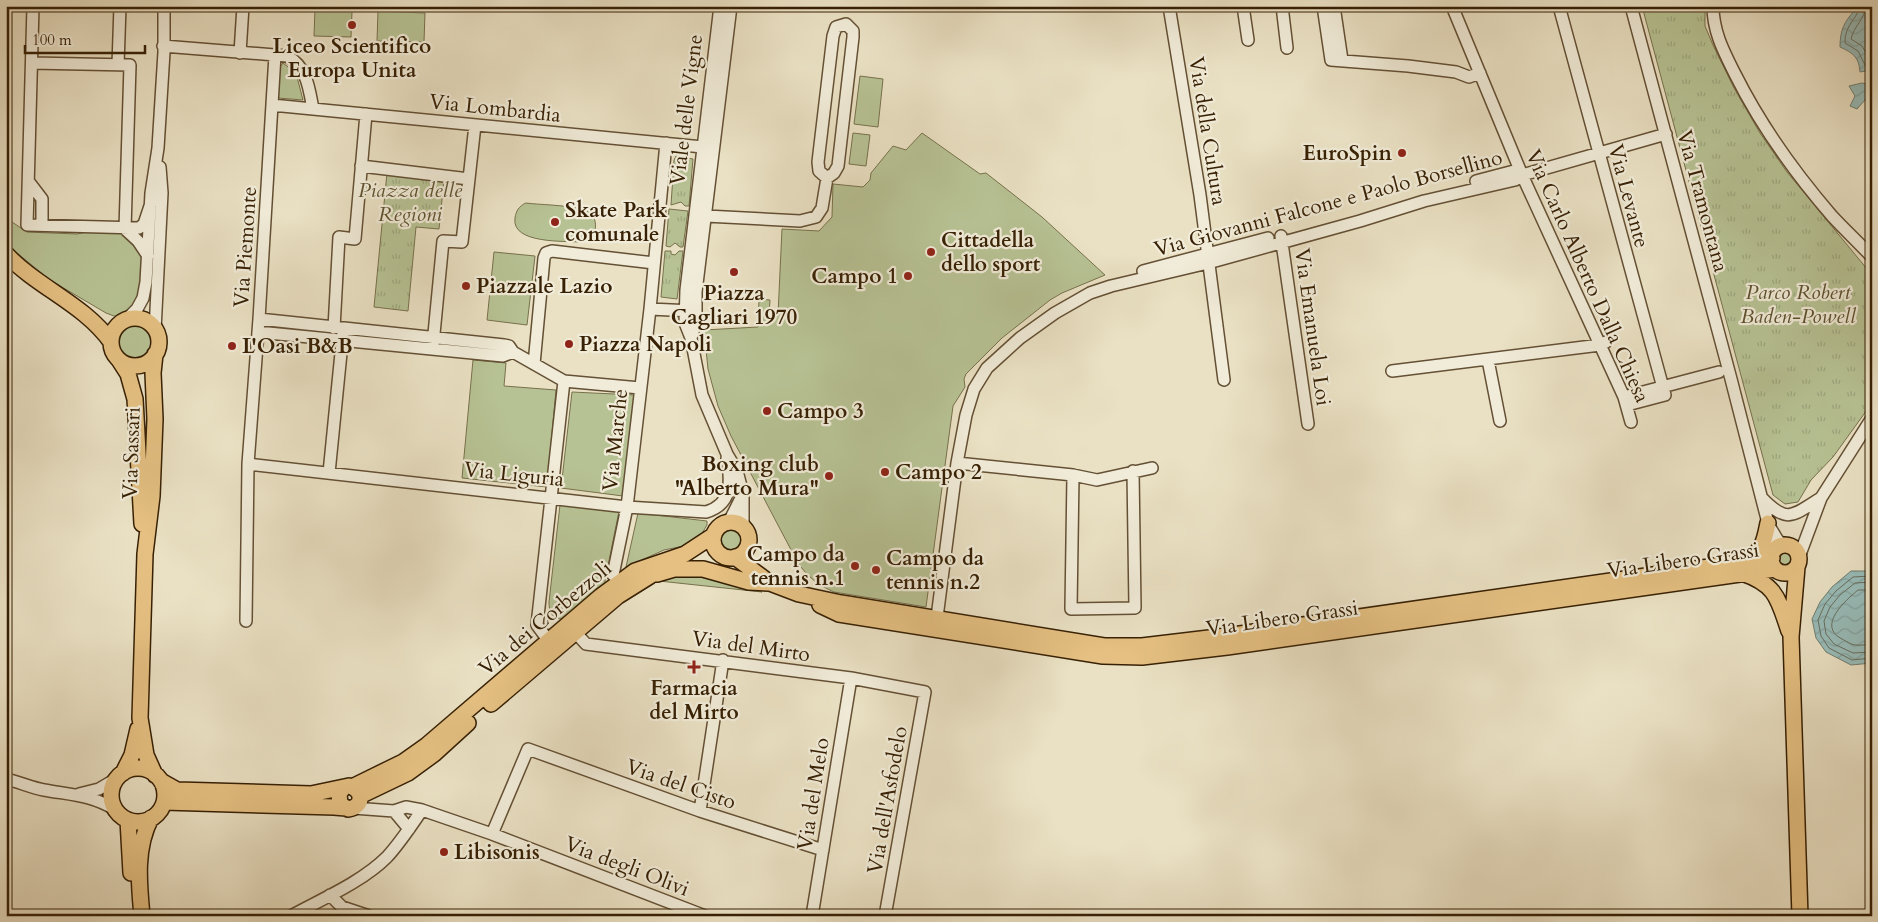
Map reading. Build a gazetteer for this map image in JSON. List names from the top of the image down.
{
  "streets": {
    "main road": ["Via Sassari", "Via Libero Grassi", "Via dei Corbezzoli"],
    "street": [
      "Via Lombardia",
      "Viale delle Vigne",
      "Via della Cultura",
      "Via Levante",
      "Via Tramontana",
      "Via Giovanni Falcone e Paolo Borsellino",
      "Via Piemonte",
      "Via Carlo Alberto Dalla Chiesa",
      "Via Emanuela Loi",
      "Via Marche",
      "Via Liguria",
      "Via del Mirto",
      "Via del Cisto",
      "Via del Melo",
      "Via dell'Asfodelo",
      "Via degli Olivi"
    ]
  },
  "crossings": [
    ["Via Lombardia", "Viale delle Vigne"],
    ["Via Lombardia", "Via Piemonte"],
    ["Via Lombardia", "Via Marche"],
    ["Viale delle Vigne", "Via Liguria"],
    ["Viale delle Vigne", "Via dei Corbezzoli"],
    ["Via della Cultura", "Via Giovanni Falcone e Paolo Borsellino"],
    ["Via Levante", "Via Giovanni Falcone e Paolo Borsellino"],
    ["Via Levante", "Via Carlo Alberto Dalla Chiesa"],
    ["Via Tramontana", "Via Giovanni Falcone e Paolo Borsellino"],
    ["Via Tramontana", "Via Libero Grassi"],
    ["Via Giovanni Falcone e Paolo Borsellino", "Via Carlo Alberto Dalla Chiesa"],
    ["Via Giovanni Falcone e Paolo Borsellino", "Via Emanuela Loi"],
    ["Via Giovanni Falcone e Paolo Borsellino", "Via Libero Grassi"],
    ["Via Piemonte", "Via Liguria"],
    ["Via Marche", "Via Liguria"],
    ["Via dei Corbezzoli", "Via del Mirto"],
    ["Via del Mirto", "Via del Melo"],
    ["Via del Mirto", "Via dell'Asfodelo"],
    ["Via del Cisto", "Via del Melo"],
    ["Via del Cisto", "Via degli Olivi"]
  ],
  "parks": ["Piazza delle Regioni", "Parco Robert Baden-Powell"],
  "places": {
    "other": [
      "Liceo Scientifico Europa Unita",
      "EuroSpin",
      "Skate Park comunale",
      "Cittadella dello sport",
      "Piazza Cagliari 1970",
      "Campo 1",
      "Piazzale Lazio",
      "Piazza Napoli",
      "L'Oasi B&B",
      "Campo 3",
      "Campo 2",
      "Boxing club \"Alberto Mura\"",
      "Campo da tennis n.1",
      "Campo da tennis n.2",
      "Libisonis"
    ],
    "health": ["Farmacia del Mirto"]
  },
  "scale_bar": "100 m"
}
